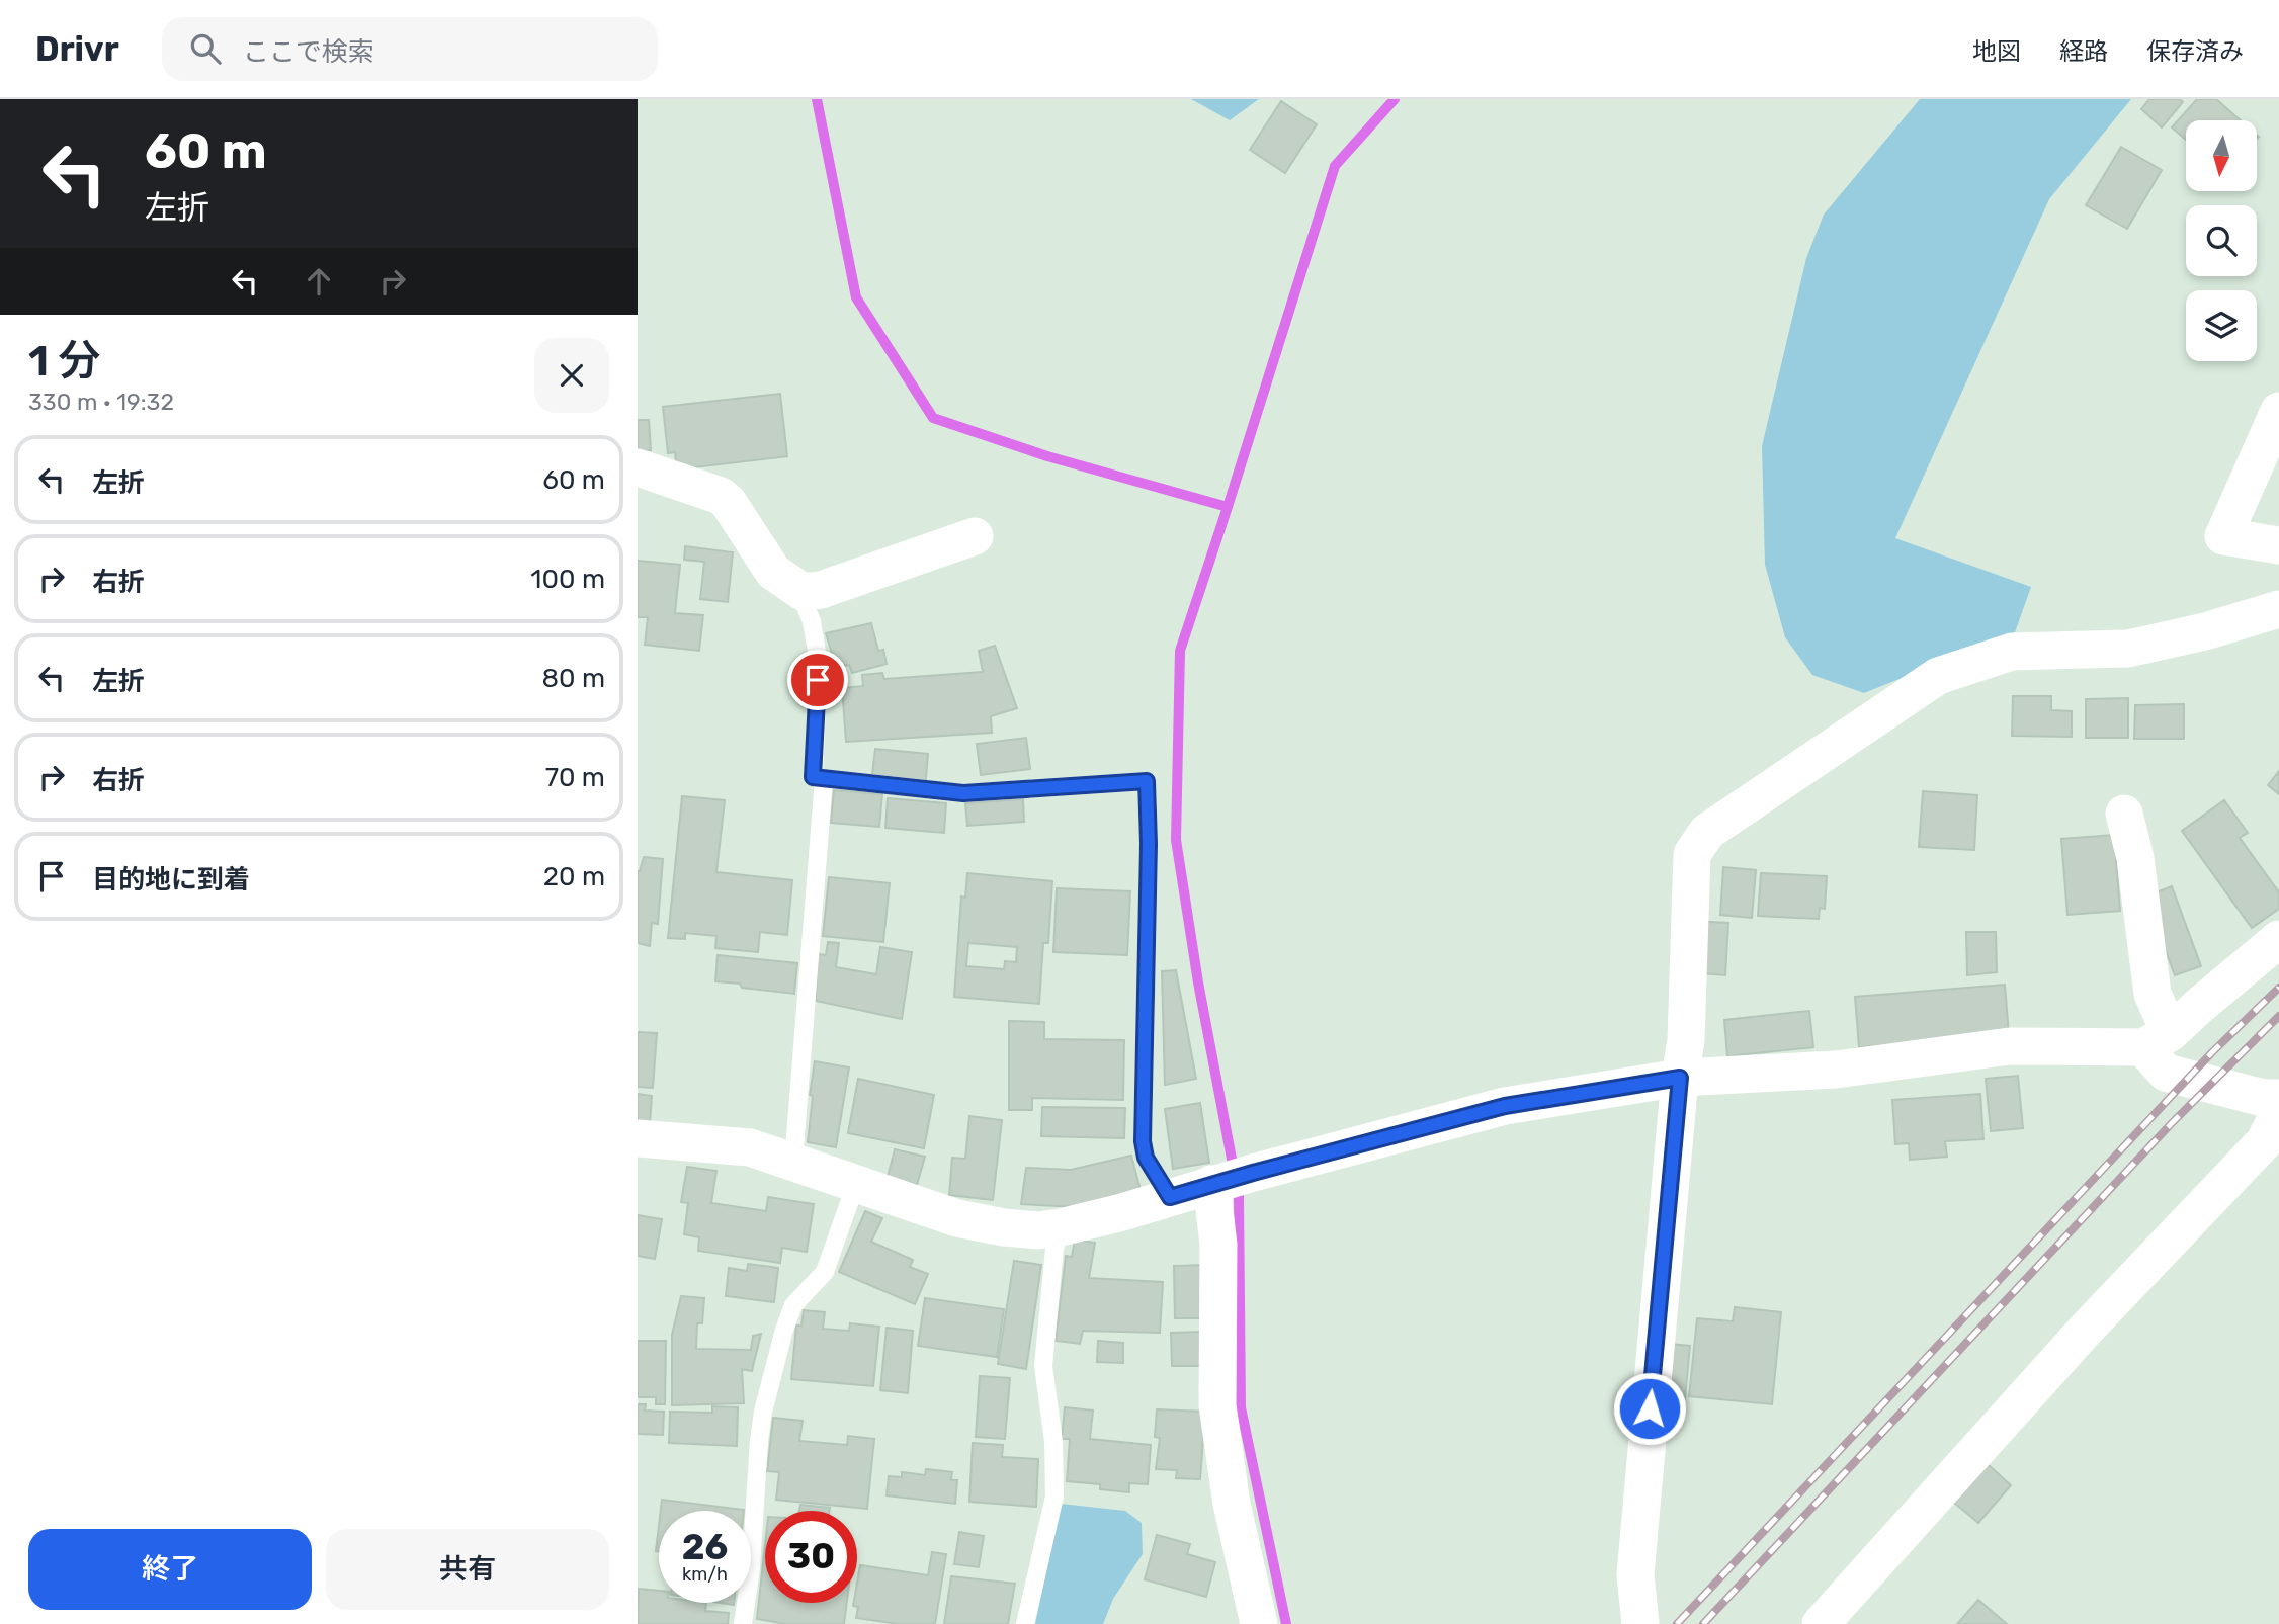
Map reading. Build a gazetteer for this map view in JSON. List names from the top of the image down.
{
  "north": "bottom",
  "page": {
    "header": "Drivr",
    "search": "ここで検索",
    "nav": ["地図", "経路", "保存済み"],
    "turn": ["60 m", "左折"],
    "heading": ["1 分", "330 m · 19:32"],
    "list": [
      {
        "name": "左折",
        "value": "60 m"
      },
      {
        "name": "右折",
        "value": "100 m"
      },
      {
        "name": "左折",
        "value": "80 m"
      },
      {
        "name": "右折",
        "value": "70 m"
      },
      {
        "name": "目的地に到着",
        "value": "20 m"
      }
    ],
    "speed": "26 km/h",
    "limit": "30",
    "buttons": ["終了", "共有"]
  }
}
